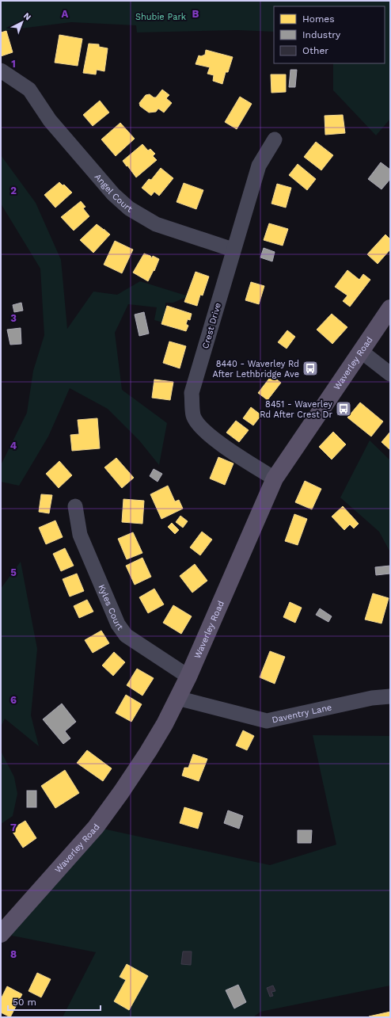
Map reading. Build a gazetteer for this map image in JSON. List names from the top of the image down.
{
  "streets": {
    "main road": ["Waverley Road"],
    "street": [
      "Angel Court",
      "Crest Drive",
      "Kyles Court",
      "Daventry Lane"
    ]
  },
  "crossings": [
    ["Angel Court", "Crest Drive"],
    ["Crest Drive", "Waverley Road"],
    ["Waverley Road", "Kyles Court"],
    ["Waverley Road", "Daventry Lane"]
  ],
  "parks": ["Shubie Park"],
  "places": {
    "bus stop": ["8440 - Waverley Rd After Lethbridge Ave", "8451 - Waverley Rd After Crest Dr"]
  },
  "legend": ["Homes", "Industry", "Other"],
  "scale_bar": "50 m",
  "north": "top right",
  "grid": {
    "columns": ["A", "B"],
    "rows": [
      "1",
      "2",
      "3",
      "4",
      "5",
      "6",
      "7",
      "8"
    ]
  }
}
